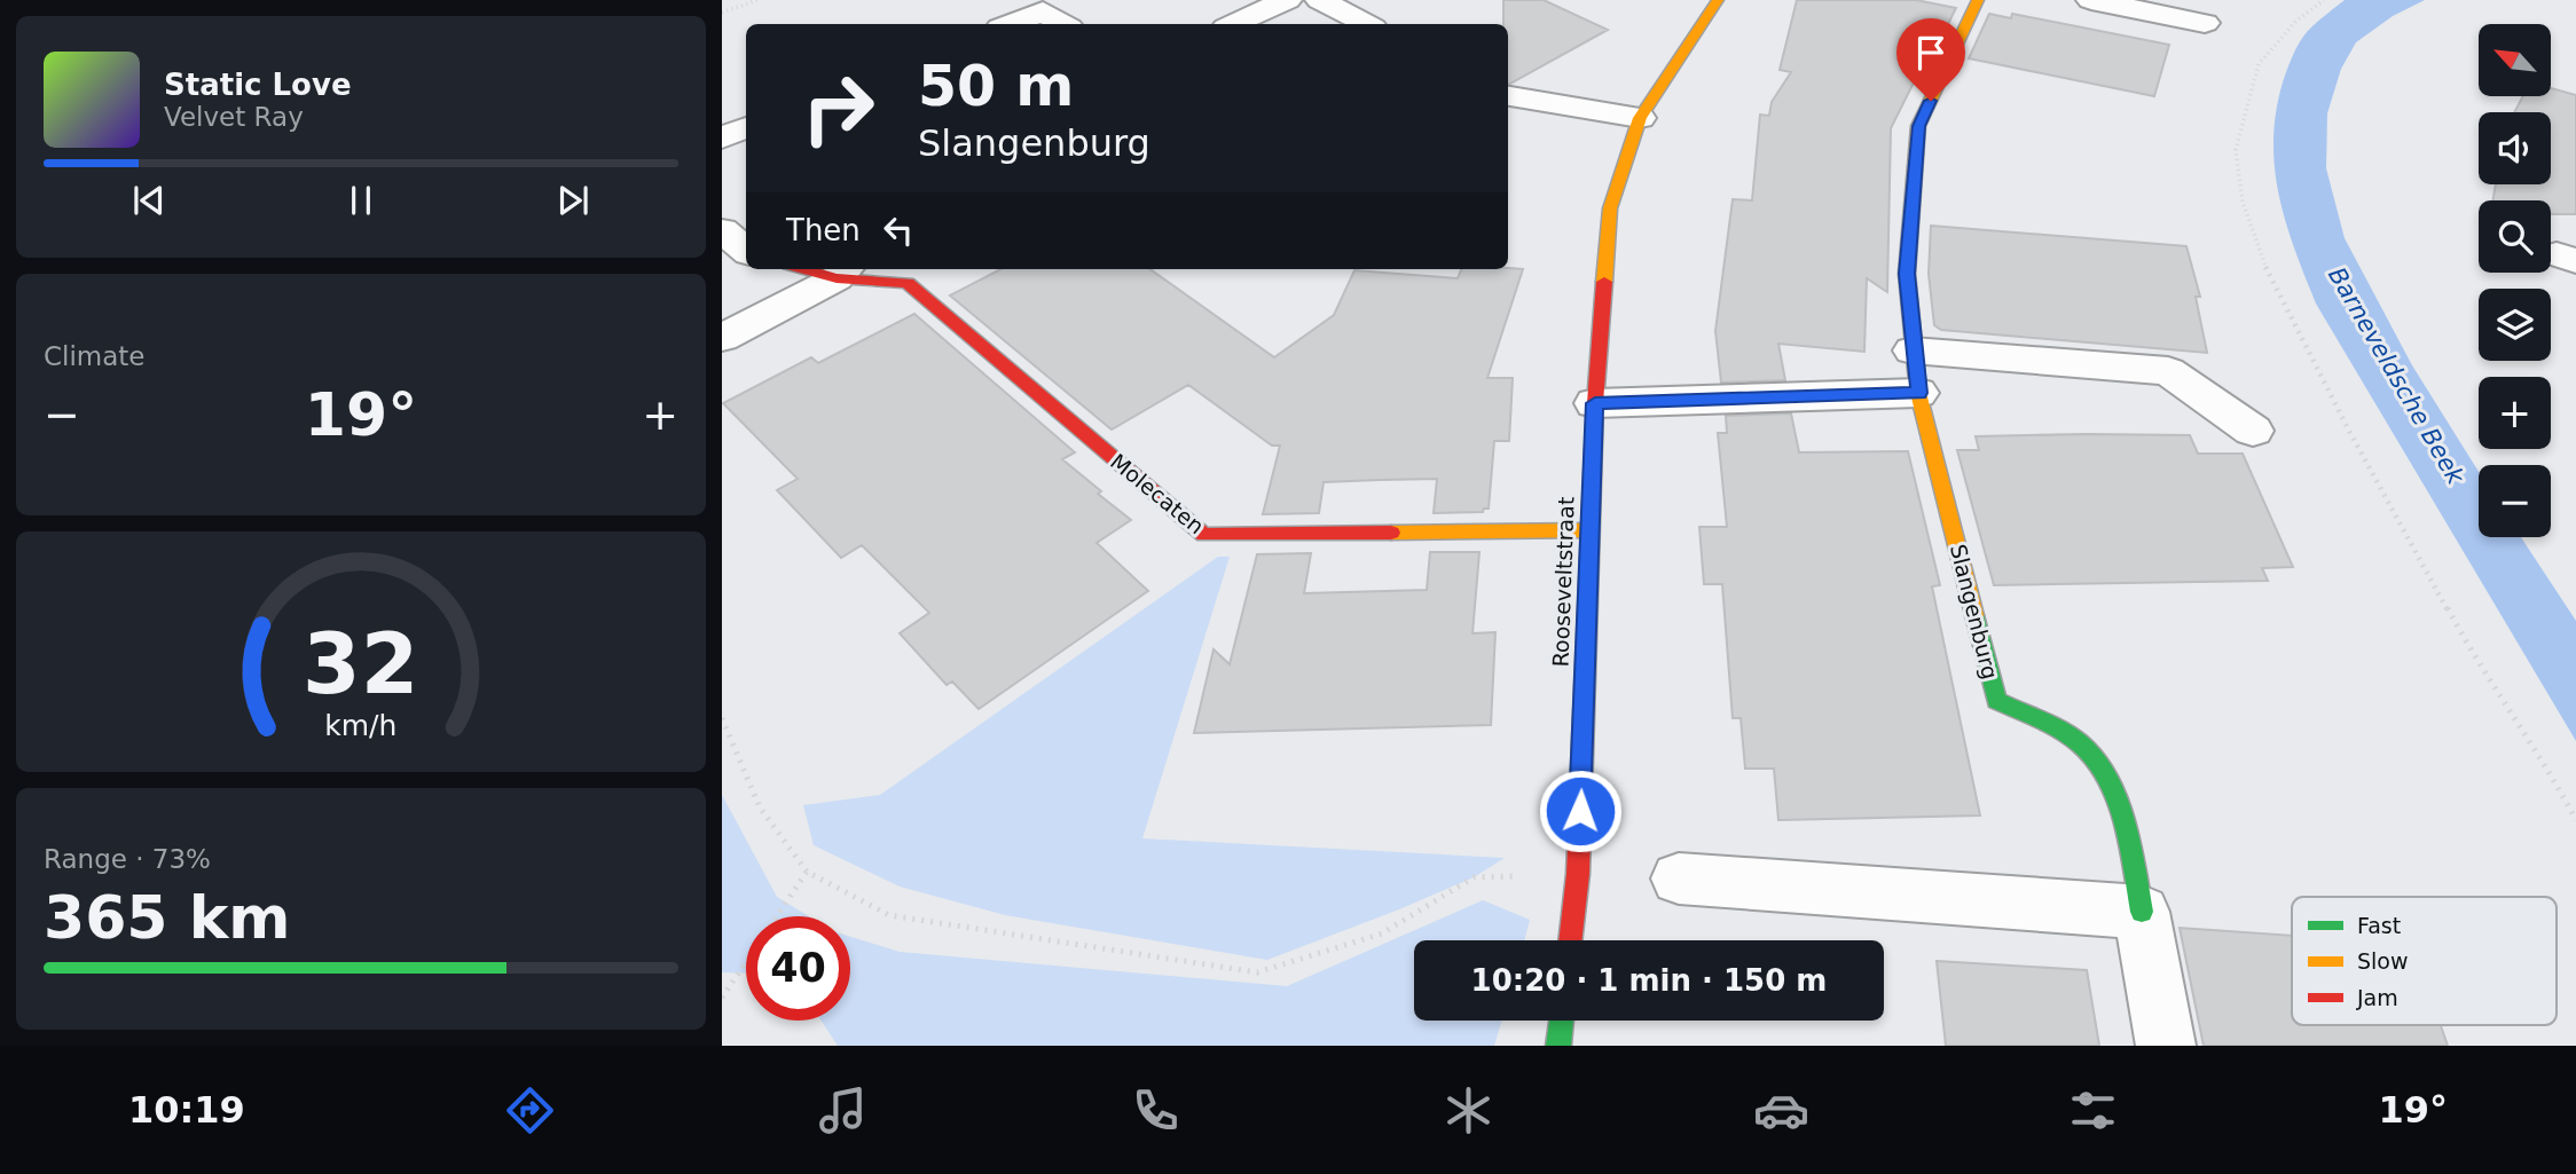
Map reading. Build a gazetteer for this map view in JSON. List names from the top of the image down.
{
  "streets": {
    "street": ["Molecaten", "Rooseveltstraat", "Slangenburg"]
  },
  "crossings": [
    ["Molecaten", "Rooseveltstraat"]
  ],
  "water": ["Barneveldsche Beek"],
  "legend": ["Fast", "Slow", "Jam"],
  "north": "top left",
  "page": {
    "map_buttons": ["+", "−"],
    "turn": ["50 m", "Slangenburg"],
    "song": ["Static Love", "Velvet Ray"],
    "then": "Then",
    "tile": [
      "Climate",
      ["Range · 73%", "365 km"]
    ],
    "heat": ["−", "19°", "+"],
    "limit": "40",
    "trip": "10:20 · 1 min · 150 m",
    "tabs": ["10:19", "19°"],
    "gauge": ["32", "km/h"]
  }
}
